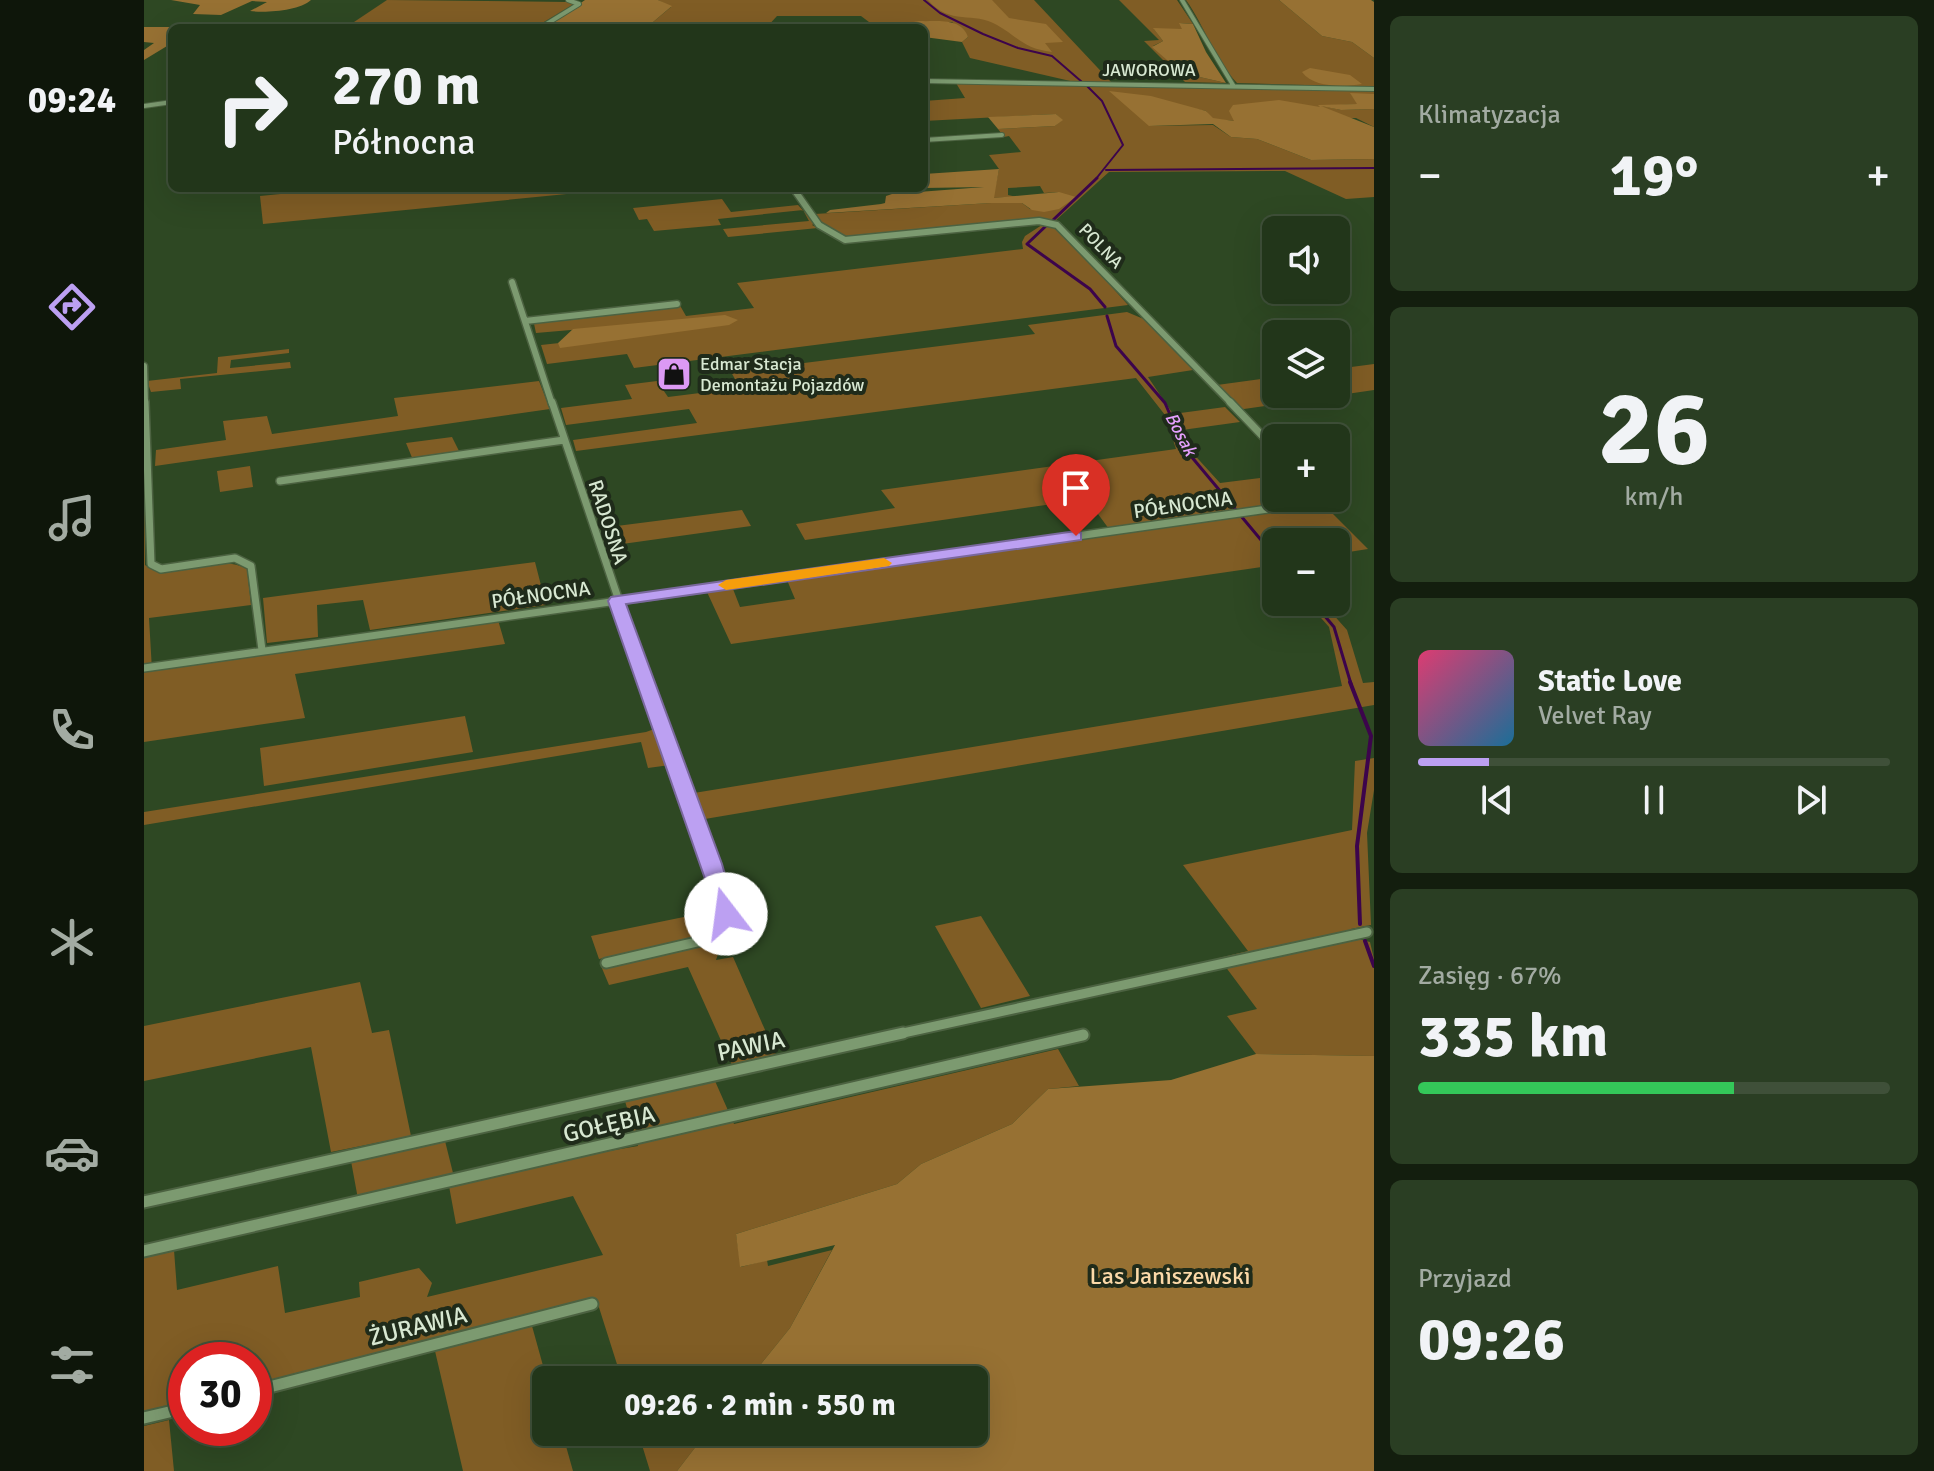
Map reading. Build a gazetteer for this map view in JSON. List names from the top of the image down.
{
  "streets": {
    "street": [
      "JAWOROWA",
      "POLNA",
      "PÓŁNOCNA",
      "RADOSNA",
      "PAWIA",
      "GOŁĘBIA",
      "ŻURAWIA"
    ]
  },
  "crossings": [
    ["PÓŁNOCNA", "RADOSNA"]
  ],
  "water": ["Bosak"],
  "parks": ["Las Janiszewski"],
  "places": {
    "shop": ["Edmar Stacja Demontażu Pojazdów"]
  },
  "page": {
    "tabs": "09:24",
    "tile": [
      "Klimatyzacja",
      ["26", "km/h"],
      ["Zasięg · 67%", "335 km"],
      ["Przyjazd", "09:26"]
    ],
    "turn": ["270 m", "Północna"],
    "heat": ["−", "19°", "+"],
    "map_buttons": ["+", "−"],
    "song": ["Static Love", "Velvet Ray"],
    "limit": "30",
    "trip": "09:26 · 2 min · 550 m"
  }
}
